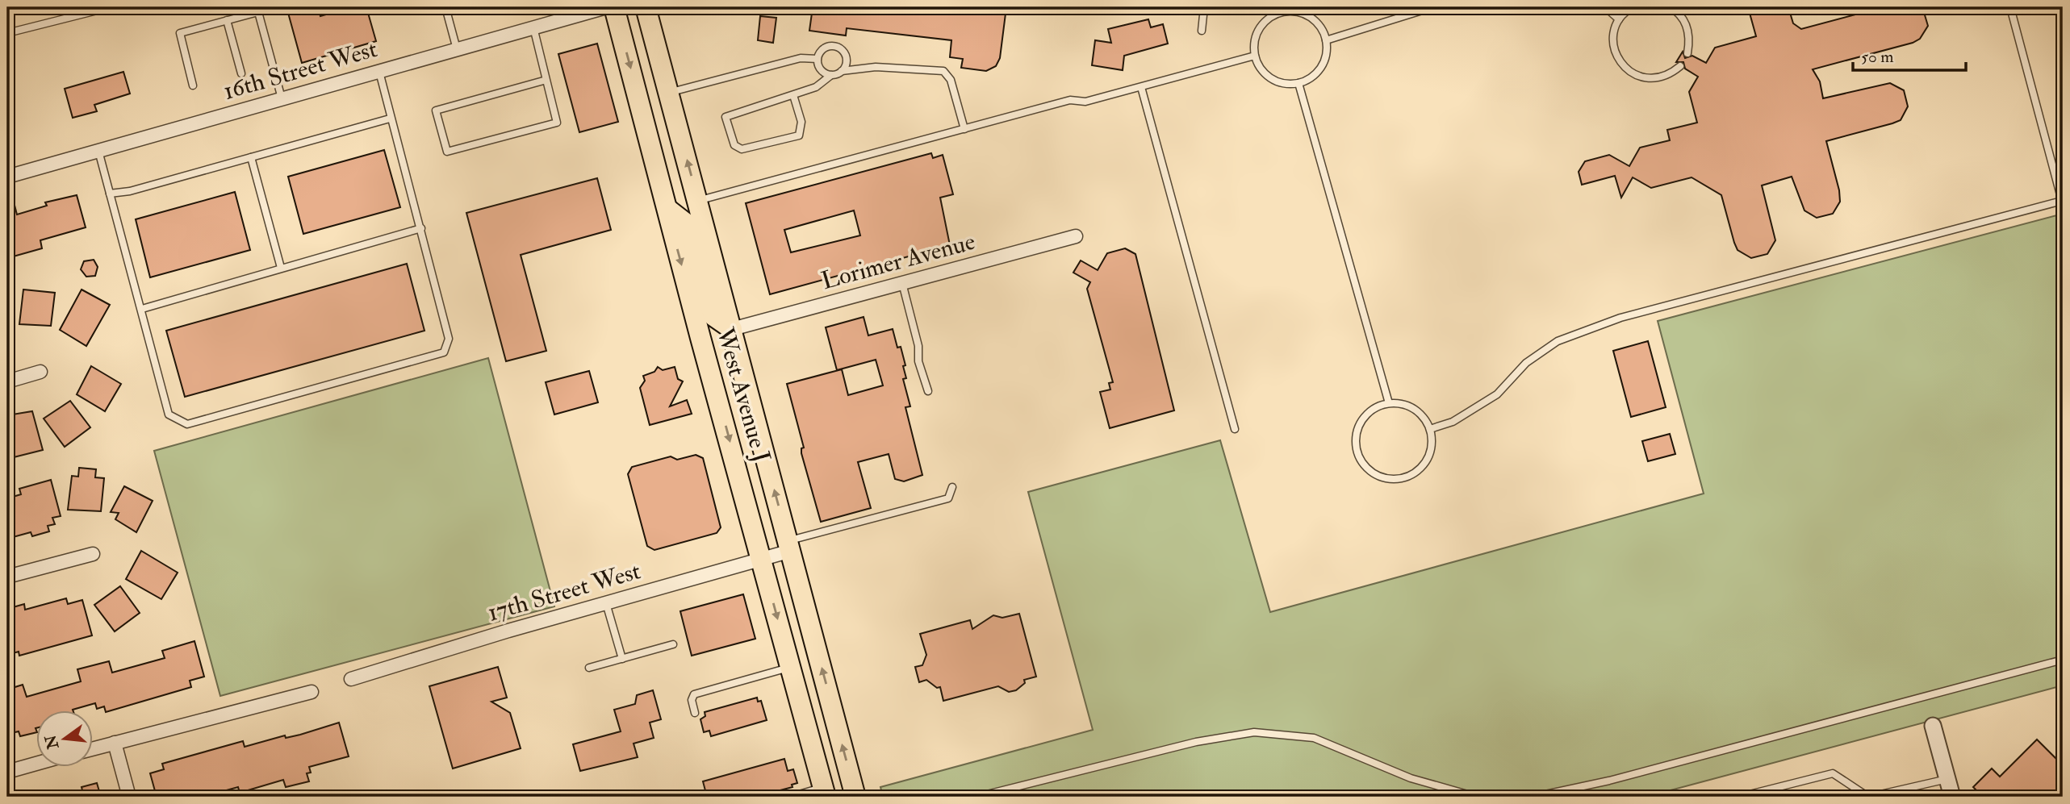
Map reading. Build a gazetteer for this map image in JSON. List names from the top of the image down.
{
  "streets": {
    "main road": ["West Avenue J"],
    "street": ["16th Street West", "Lorimer Avenue", "17th Street West"]
  },
  "crossings": [
    ["Lorimer Avenue", "West Avenue J"],
    ["West Avenue J", "17th Street West"]
  ],
  "scale_bar": "50 m",
  "north": "left"
}
